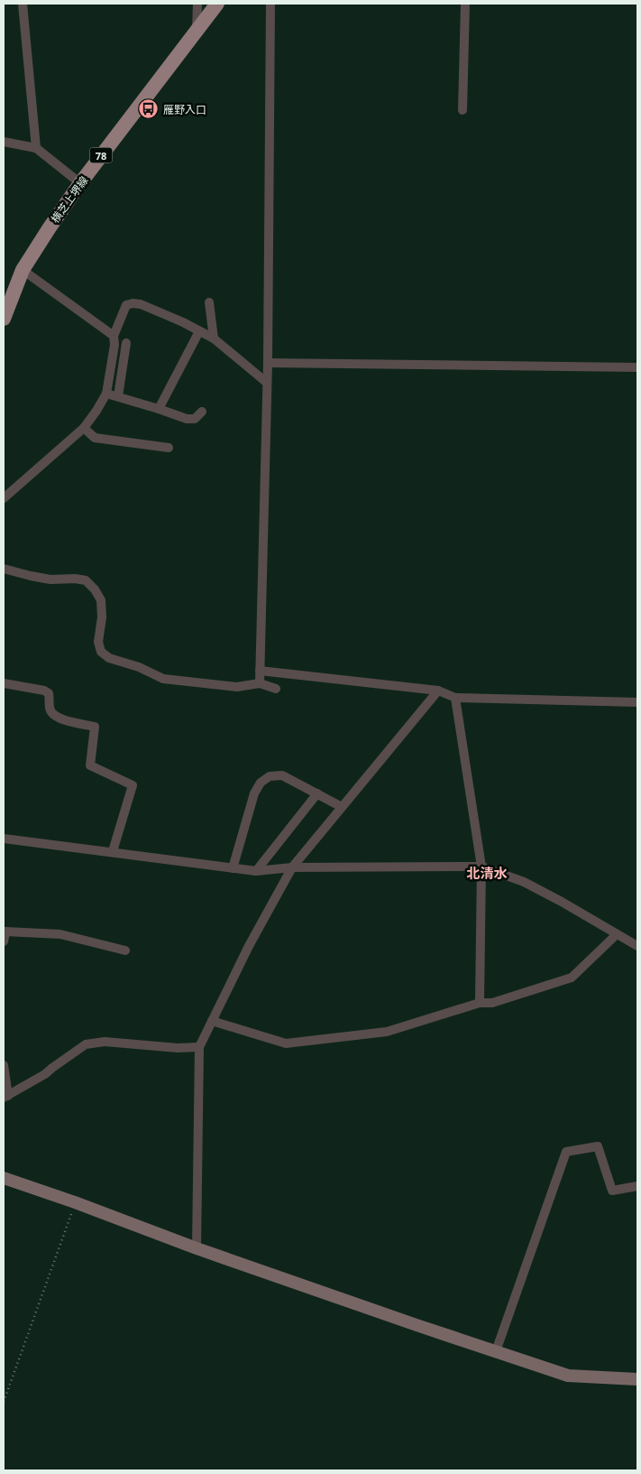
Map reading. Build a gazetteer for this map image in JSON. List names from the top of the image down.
{
  "streets": {
    "main road": ["78", "横芝上堺線"]
  },
  "districts": ["北清水"],
  "places": {
    "bus stop": ["雁野入口"]
  }
}
